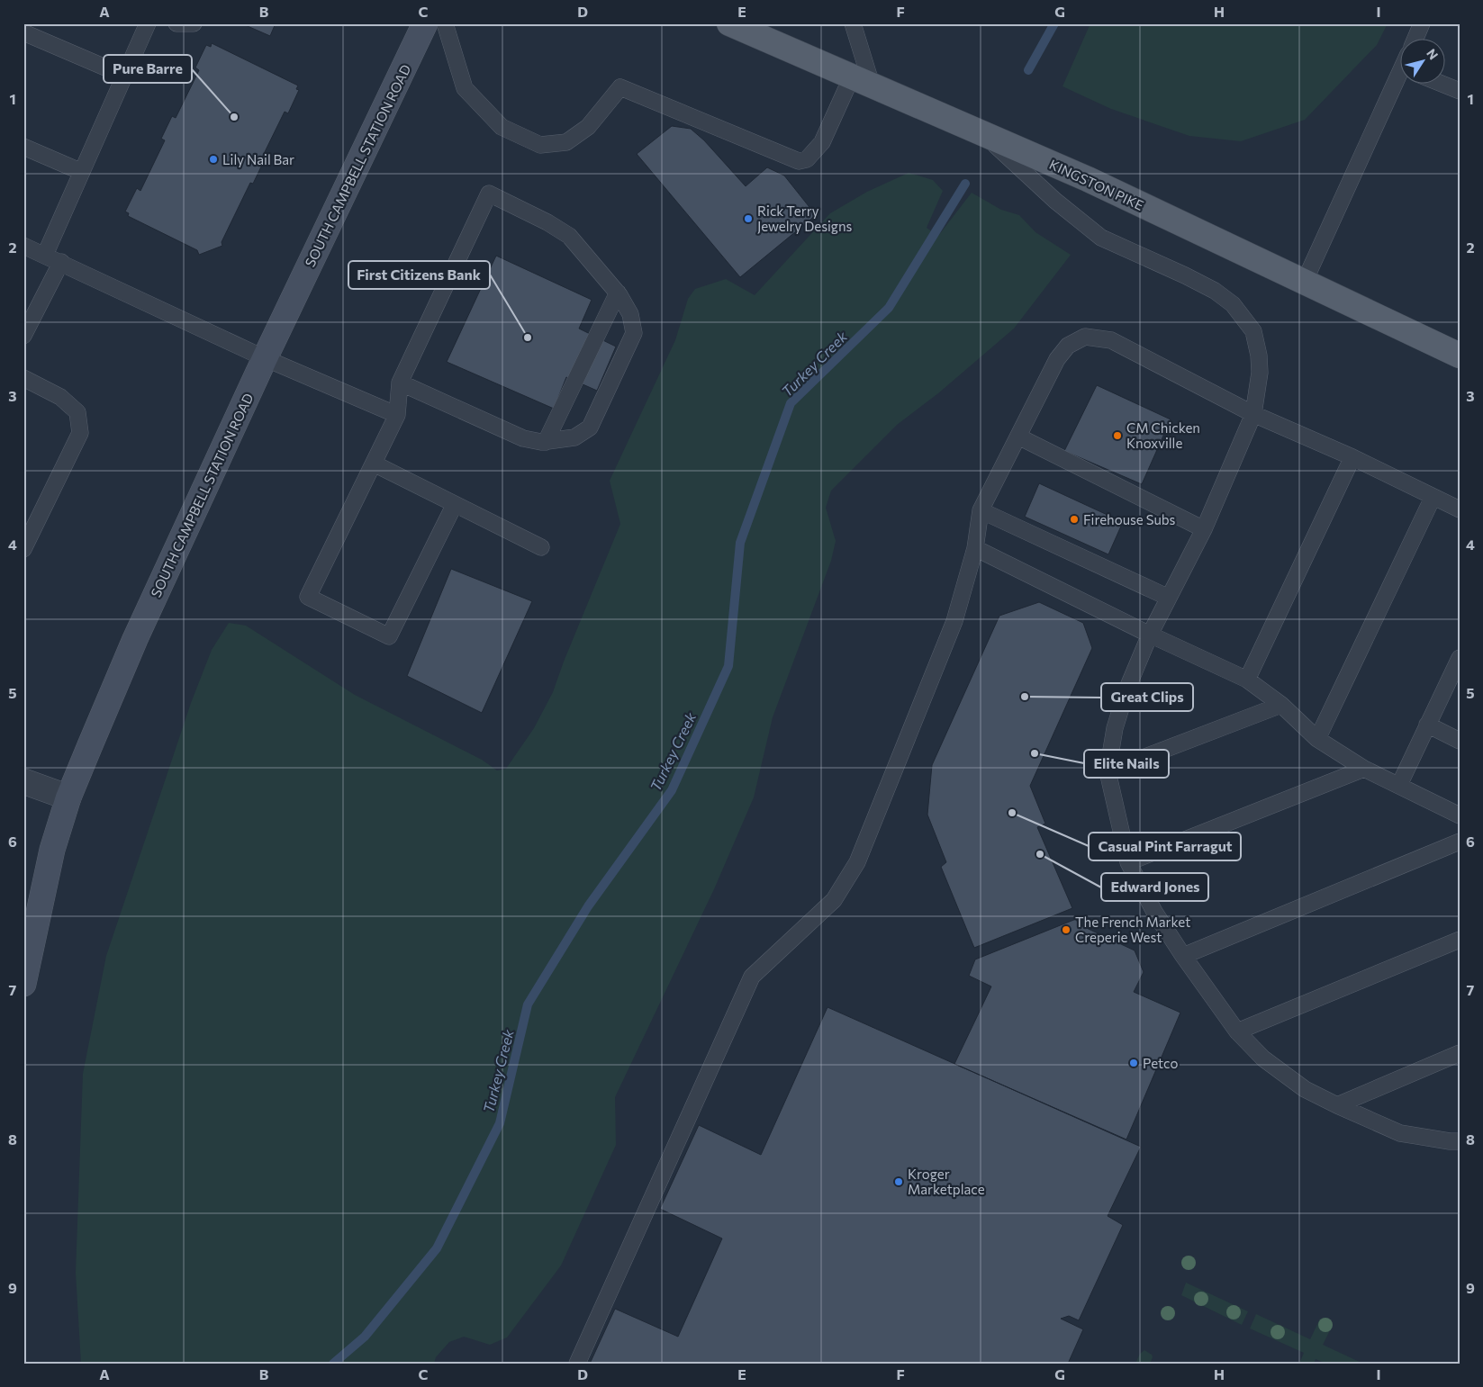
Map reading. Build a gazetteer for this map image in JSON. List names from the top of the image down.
{
  "streets": {
    "main road": ["SOUTH CAMPBELL STATION ROAD", "KINGSTON PIKE"]
  },
  "water": ["Turkey Creek"],
  "places": [
    "Pure Barre",
    "Lily Nail Bar",
    "Rick Terry Jewelry Designs",
    "First Citizens Bank",
    "CM Chicken Knoxville",
    "Firehouse Subs",
    "Great Clips",
    "Elite Nails",
    "Casual Pint Farragut",
    "Edward Jones",
    "The French Market Creperie West",
    "Petco",
    "Kroger Marketplace"
  ],
  "north": "top right",
  "grid": {
    "columns": [
      "A",
      "B",
      "C",
      "D",
      "E",
      "F",
      "G",
      "H",
      "I"
    ],
    "rows": [
      "1",
      "2",
      "3",
      "4",
      "5",
      "6",
      "7",
      "8",
      "9"
    ]
  }
}
